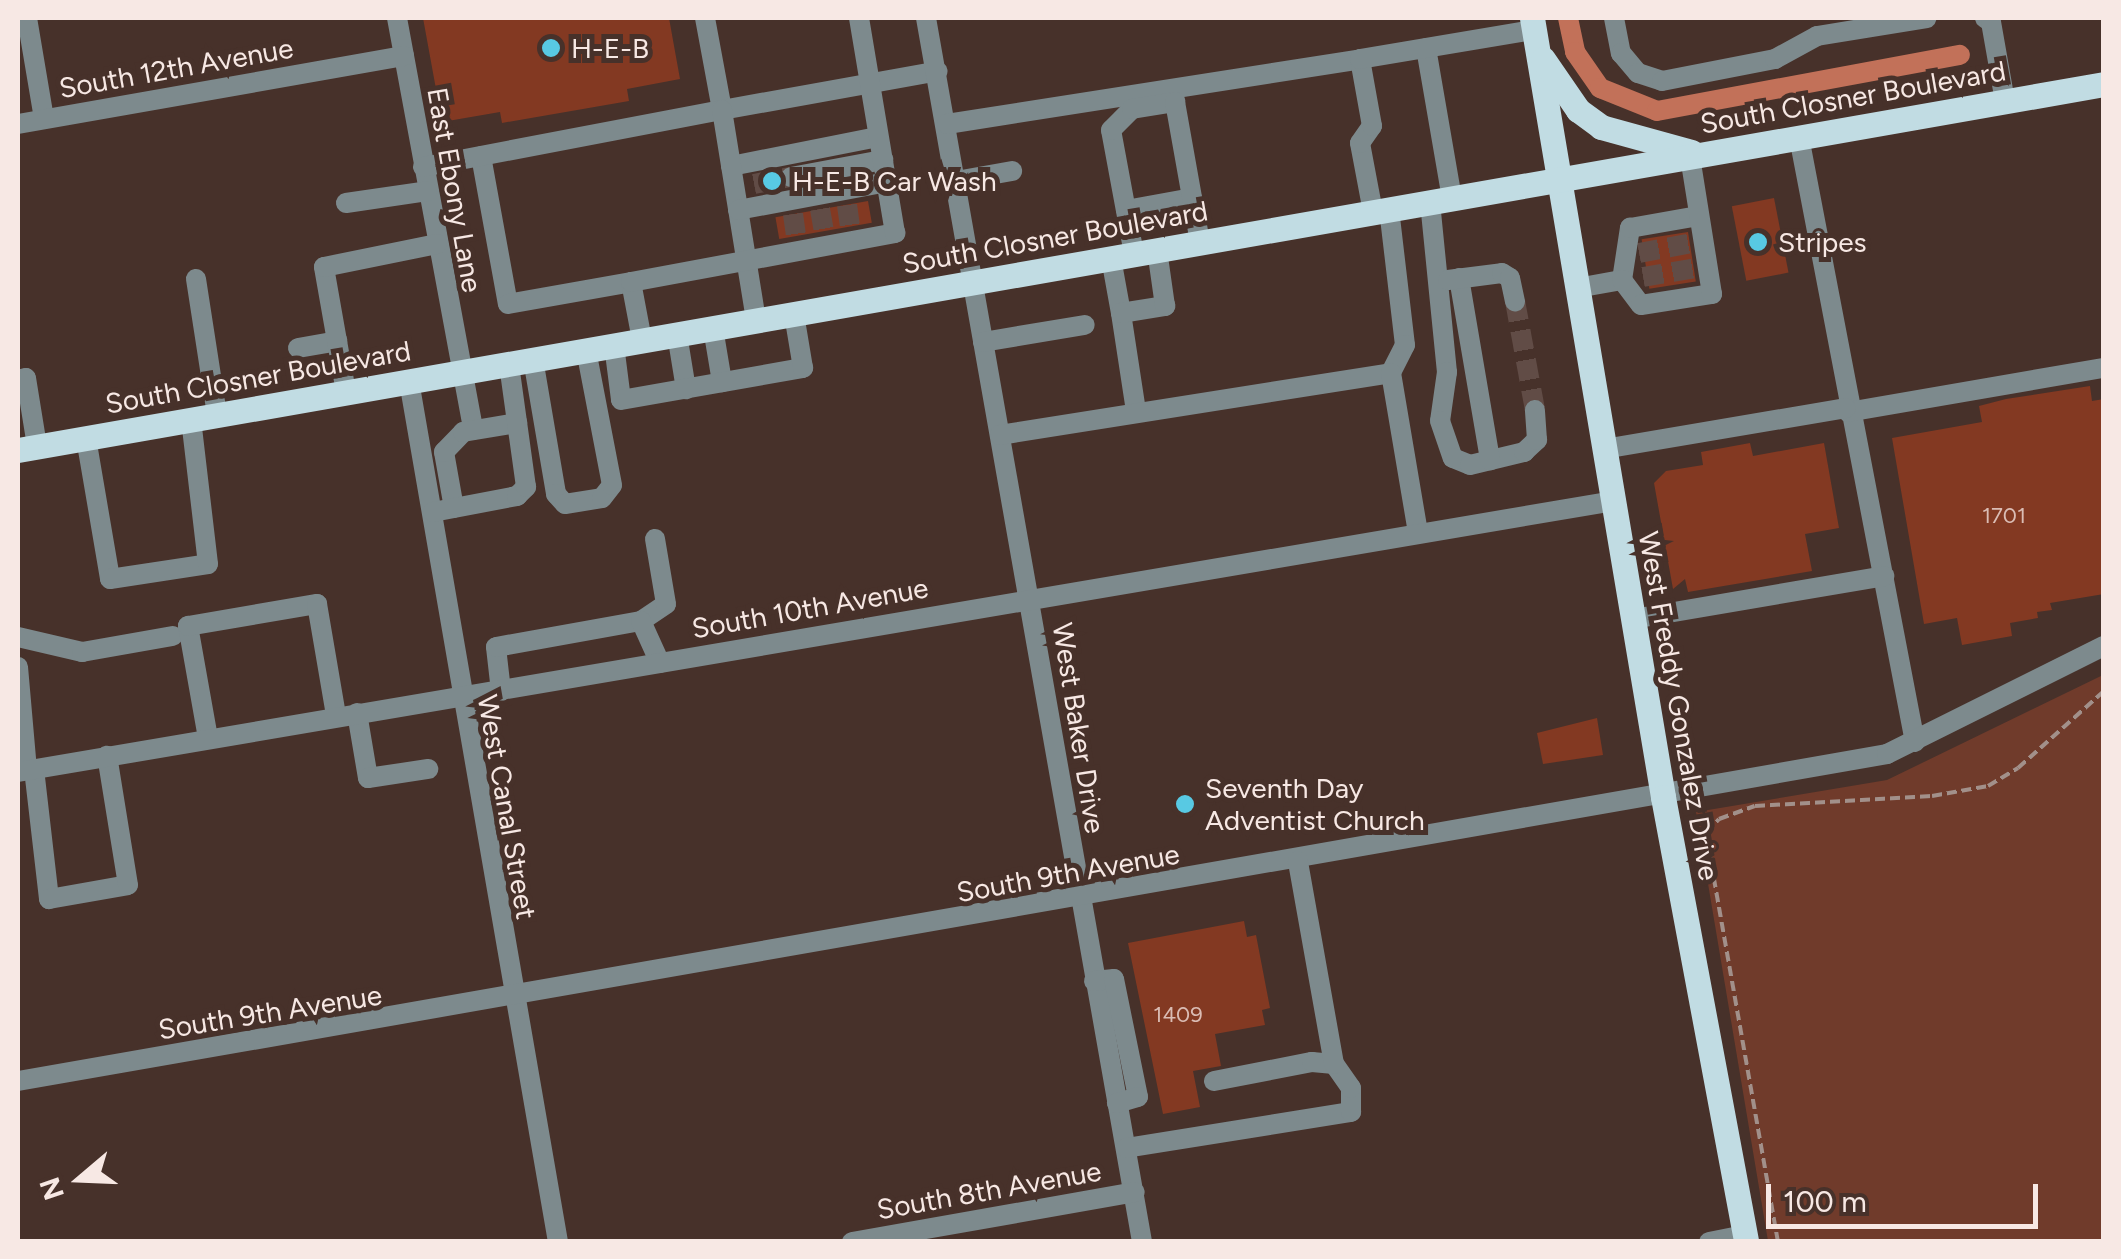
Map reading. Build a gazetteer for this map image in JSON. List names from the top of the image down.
{
  "streets": {
    "main road": ["South Closner Boulevard", "West Freddy Gonzalez Drive"],
    "street": [
      "South 12th Avenue",
      "East Ebony Lane",
      "South 10th Avenue",
      "West Baker Drive",
      "West Canal Street",
      "South 9th Avenue",
      "South 8th Avenue"
    ]
  },
  "crossings": [
    ["South 12th Avenue", "East Ebony Lane"],
    ["South Closner Boulevard", "East Ebony Lane"],
    ["South Closner Boulevard", "West Freddy Gonzalez Drive"],
    ["South Closner Boulevard", "West Baker Drive"],
    ["South Closner Boulevard", "West Canal Street"],
    ["South 10th Avenue", "West Freddy Gonzalez Drive"],
    ["South 10th Avenue", "West Baker Drive"],
    ["South 10th Avenue", "West Canal Street"],
    ["West Freddy Gonzalez Drive", "South 9th Avenue"],
    ["West Baker Drive", "South 9th Avenue"],
    ["West Baker Drive", "South 8th Avenue"],
    ["West Canal Street", "South 9th Avenue"]
  ],
  "places": [
    "H-E-B",
    "H-E-B Car Wash",
    "Stripes",
    "Seventh Day Adventist Church"
  ],
  "house_numbers": ["1701", "1409"],
  "scale_bar": "100 m",
  "north": "left"
}
